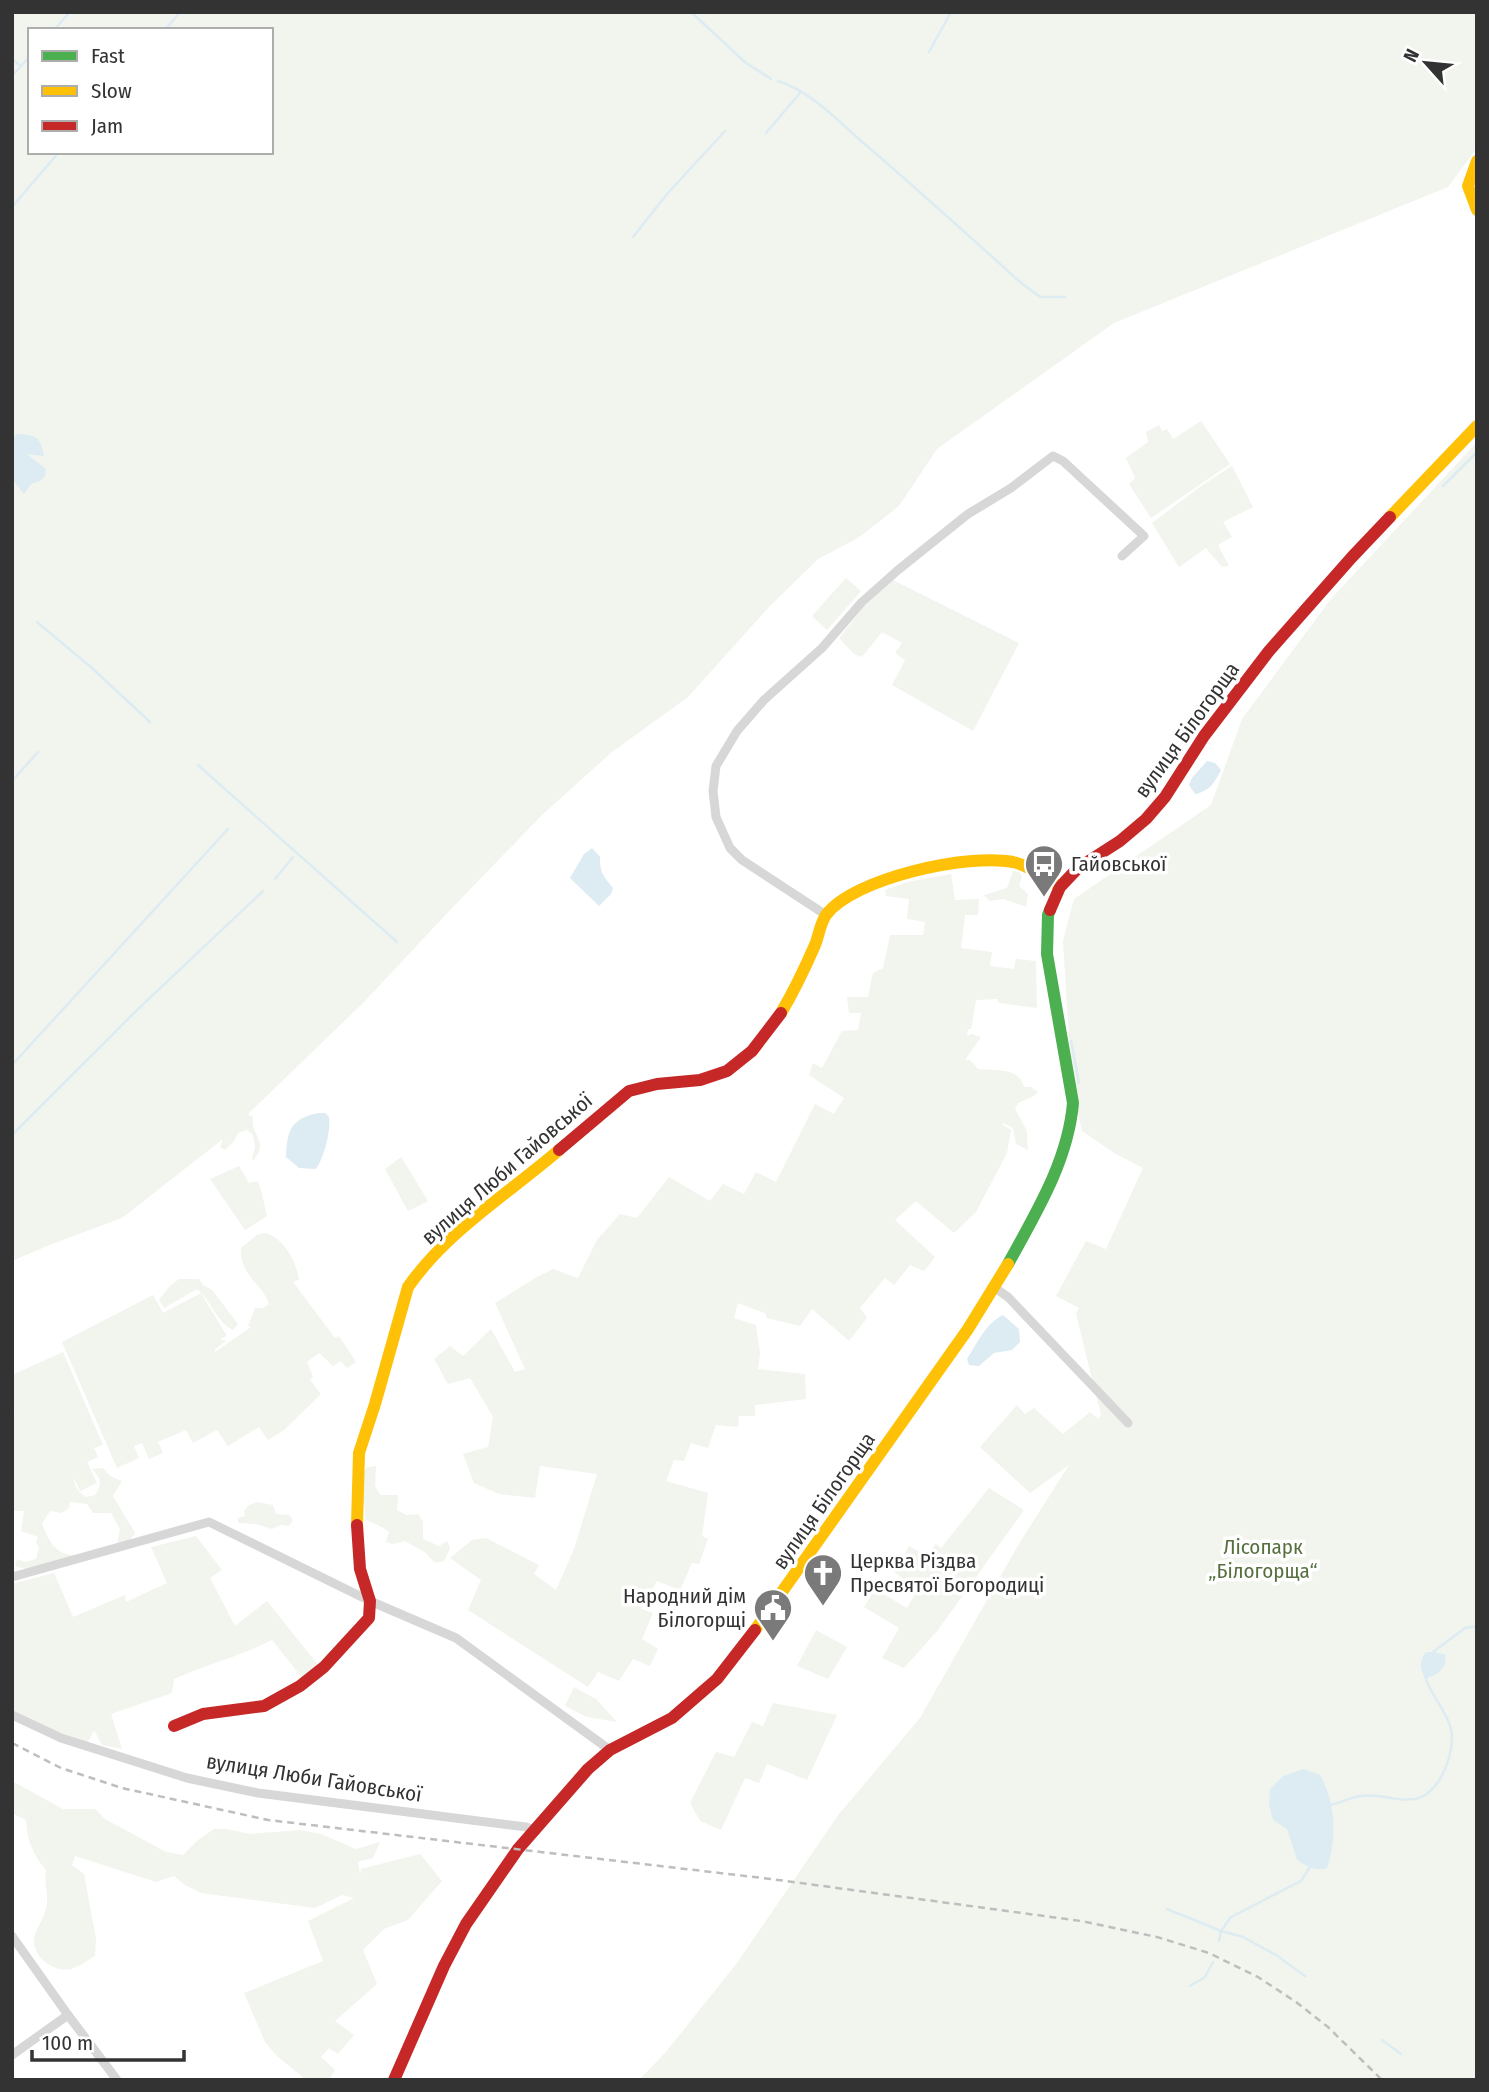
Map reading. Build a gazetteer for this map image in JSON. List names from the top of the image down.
{
  "streets": {
    "street": ["вулиця Білогорща", "вулиця Люби Гайовської"]
  },
  "crossings": [
    ["вулиця Білогорща", "вулиця Люби Гайовської"]
  ],
  "parks": ["Лісопарк „Білогорща“"],
  "places": {
    "bus stop": ["Гайовської"],
    "church": ["Церква Різдва Пресвятої Богородиці"],
    "public building": ["Народний дім Білогорщі"]
  },
  "legend": ["Fast", "Slow", "Jam"],
  "scale_bar": "100 m",
  "north": "top left"
}
